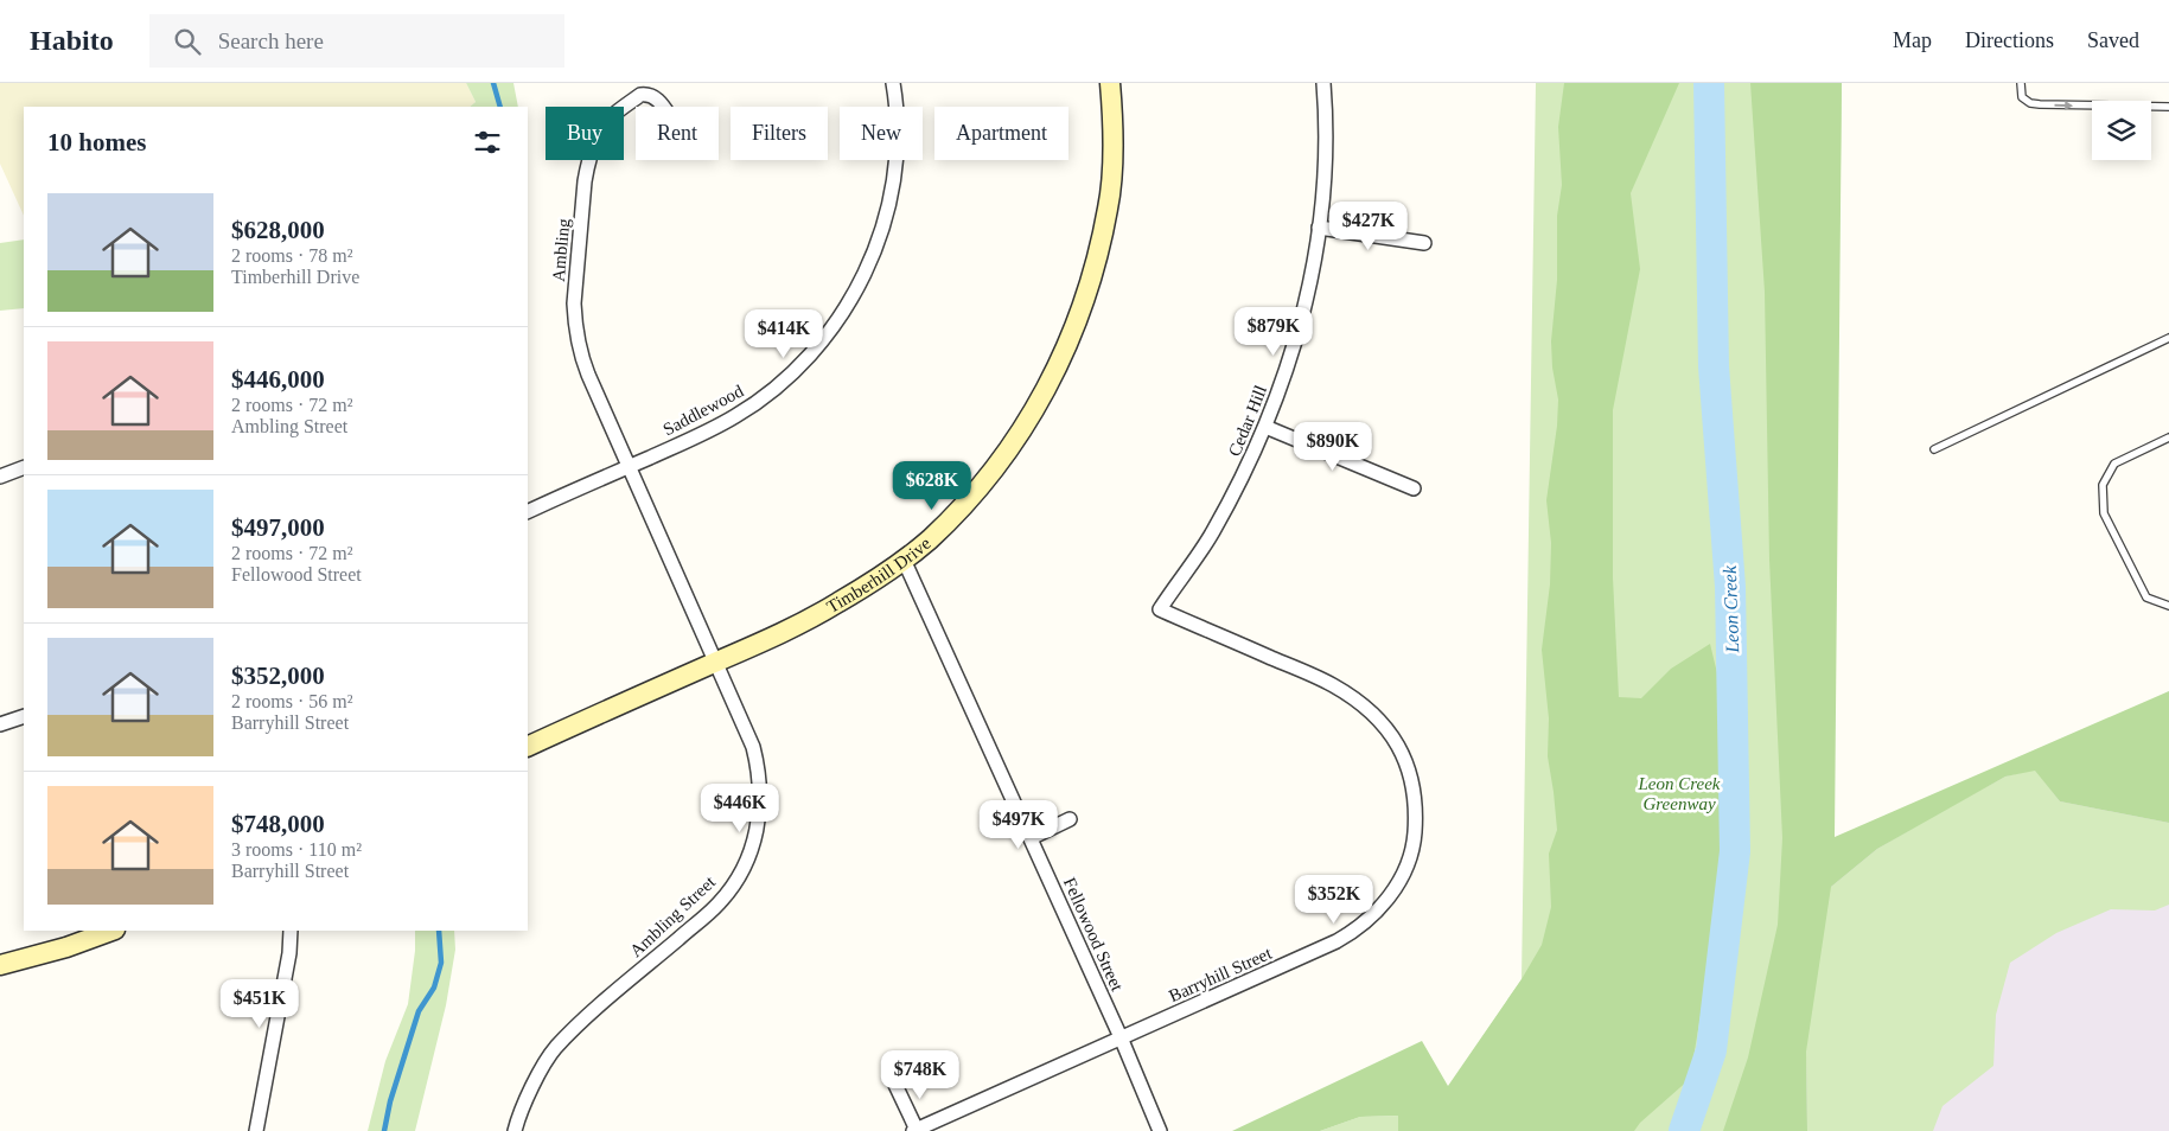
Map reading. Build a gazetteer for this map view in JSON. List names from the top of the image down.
{
  "streets": {
    "street": [
      "Ambling",
      "Saddlewood",
      "Cedar Hill",
      "Timberhill Drive",
      "Ambling Street",
      "Fellowood Street",
      "Barryhill Street"
    ]
  },
  "crossings": [
    ["Ambling", "Saddlewood"],
    ["Ambling", "Ambling Street"],
    ["Saddlewood", "Ambling Street"],
    ["Cedar Hill", "Barryhill Street"],
    ["Timberhill Drive", "Ambling Street"],
    ["Timberhill Drive", "Fellowood Street"],
    ["Fellowood Street", "Barryhill Street"]
  ],
  "water": ["Leon Creek"],
  "parks": ["Leon Creek Greenway"],
  "page": {
    "header": "Habito",
    "search": "Search here",
    "nav": ["Map", "Directions", "Saved"],
    "chip": [
      "Buy",
      "Rent",
      "Filters",
      "New",
      "Apartment"
    ],
    "heading": "10 homes",
    "list": [
      {
        "name": "$628,000",
        "note": "2 rooms · 78 m² · Timberhill Drive"
      },
      {
        "name": "$446,000",
        "note": "2 rooms · 72 m² · Ambling Street"
      },
      {
        "name": "$497,000",
        "note": "2 rooms · 72 m² · Fellowood Street"
      },
      {
        "name": "$352,000",
        "note": "2 rooms · 56 m² · Barryhill Street"
      },
      {
        "name": "$748,000",
        "note": "3 rooms · 110 m² · Barryhill Street"
      }
    ],
    "price": [
      "$427K",
      "$879K",
      "$414K",
      "$890K",
      "$628K",
      "$446K",
      "$497K",
      "$352K",
      "$451K",
      "$748K"
    ]
  }
}
